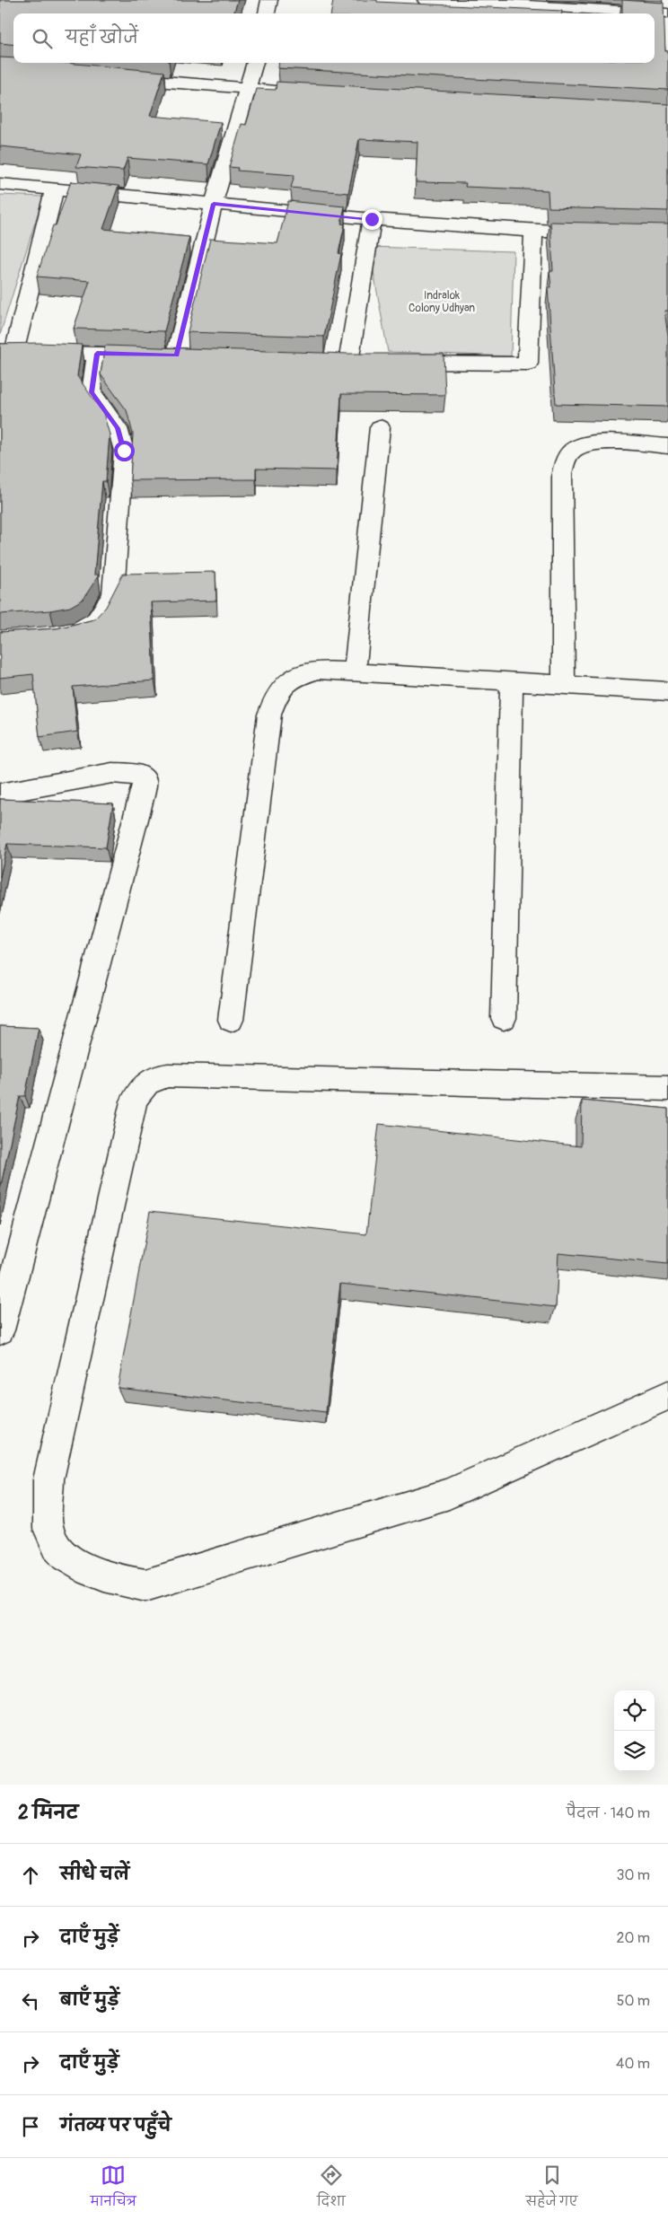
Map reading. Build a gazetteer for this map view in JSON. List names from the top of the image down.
{
  "parks": ["Indralok Colony Udhyan"],
  "page": {
    "search": "यहाँ खोजें",
    "heading": ["2 मिनट", "पैदल · 140 m"],
    "list": [
      ["सीधे चलें", "30 m"],
      ["दाएँ मुड़ें", "20 m"],
      ["बाएँ मुड़ें", "50 m"],
      ["दाएँ मुड़ें", "40 m"],
      "गंतव्य पर पहुँचे"
    ],
    "nav": ["मानचित्र", "दिशा", "सहेजे गए"]
  }
}
